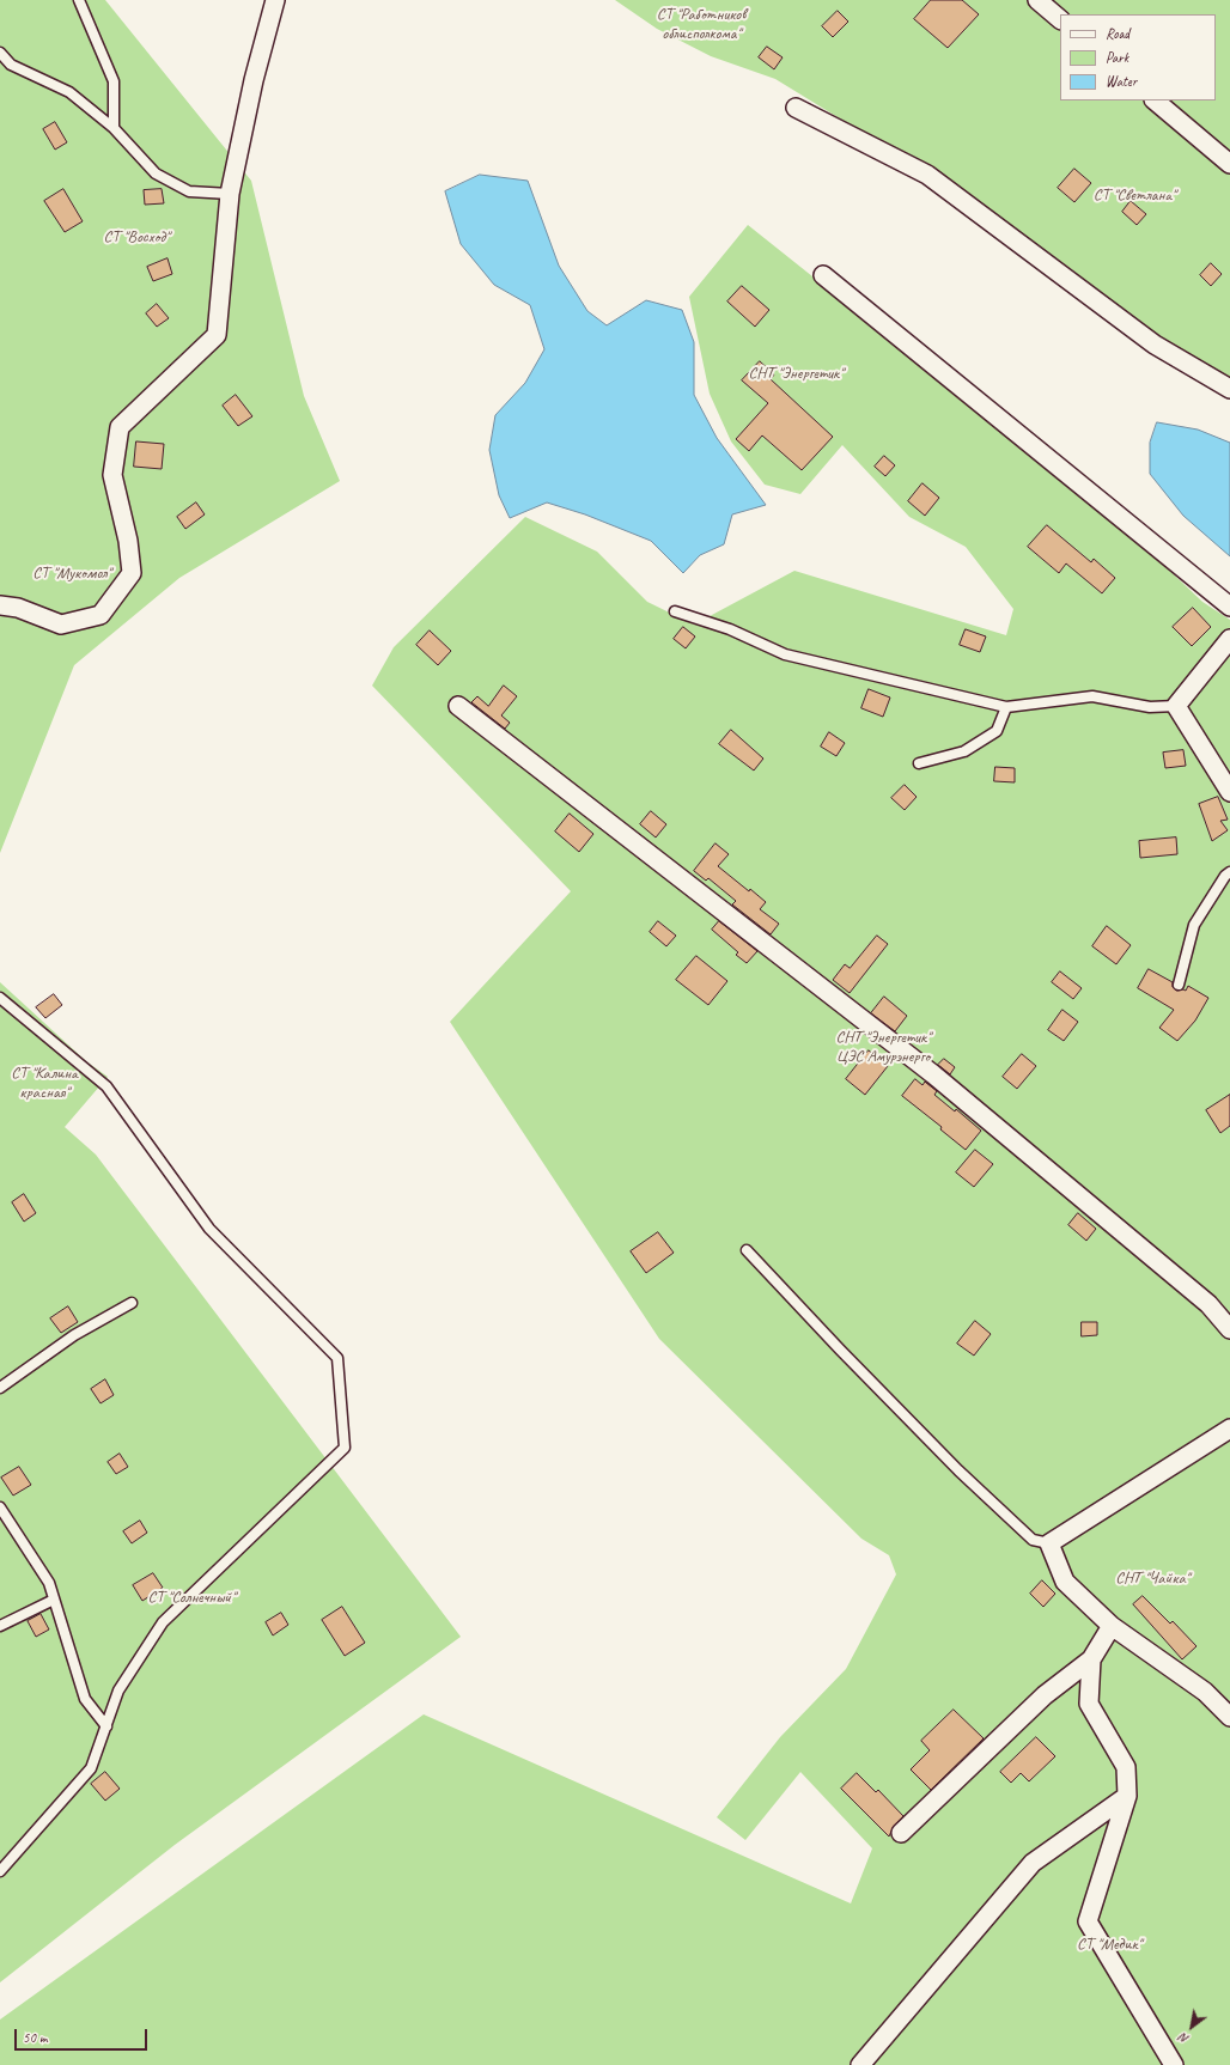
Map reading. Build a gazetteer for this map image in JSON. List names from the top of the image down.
{
  "parks": [
    "СТ \"Работников облисполкома\"",
    "СТ \"Светлана\"",
    "СТ \"Восход\"",
    "СНТ \"Энергетик\"",
    "СТ \"Мукомол\"",
    "СНТ \"Энергетик\" ЦЭС Амурэнерго",
    "СТ \"Калина красная\"",
    "СНТ \"Чайка\"",
    "СТ \"Солнечный\"",
    "СТ \"Медик\""
  ],
  "legend": ["Road", "Park", "Water"],
  "scale_bar": "50 m",
  "north": "bottom left"
}
